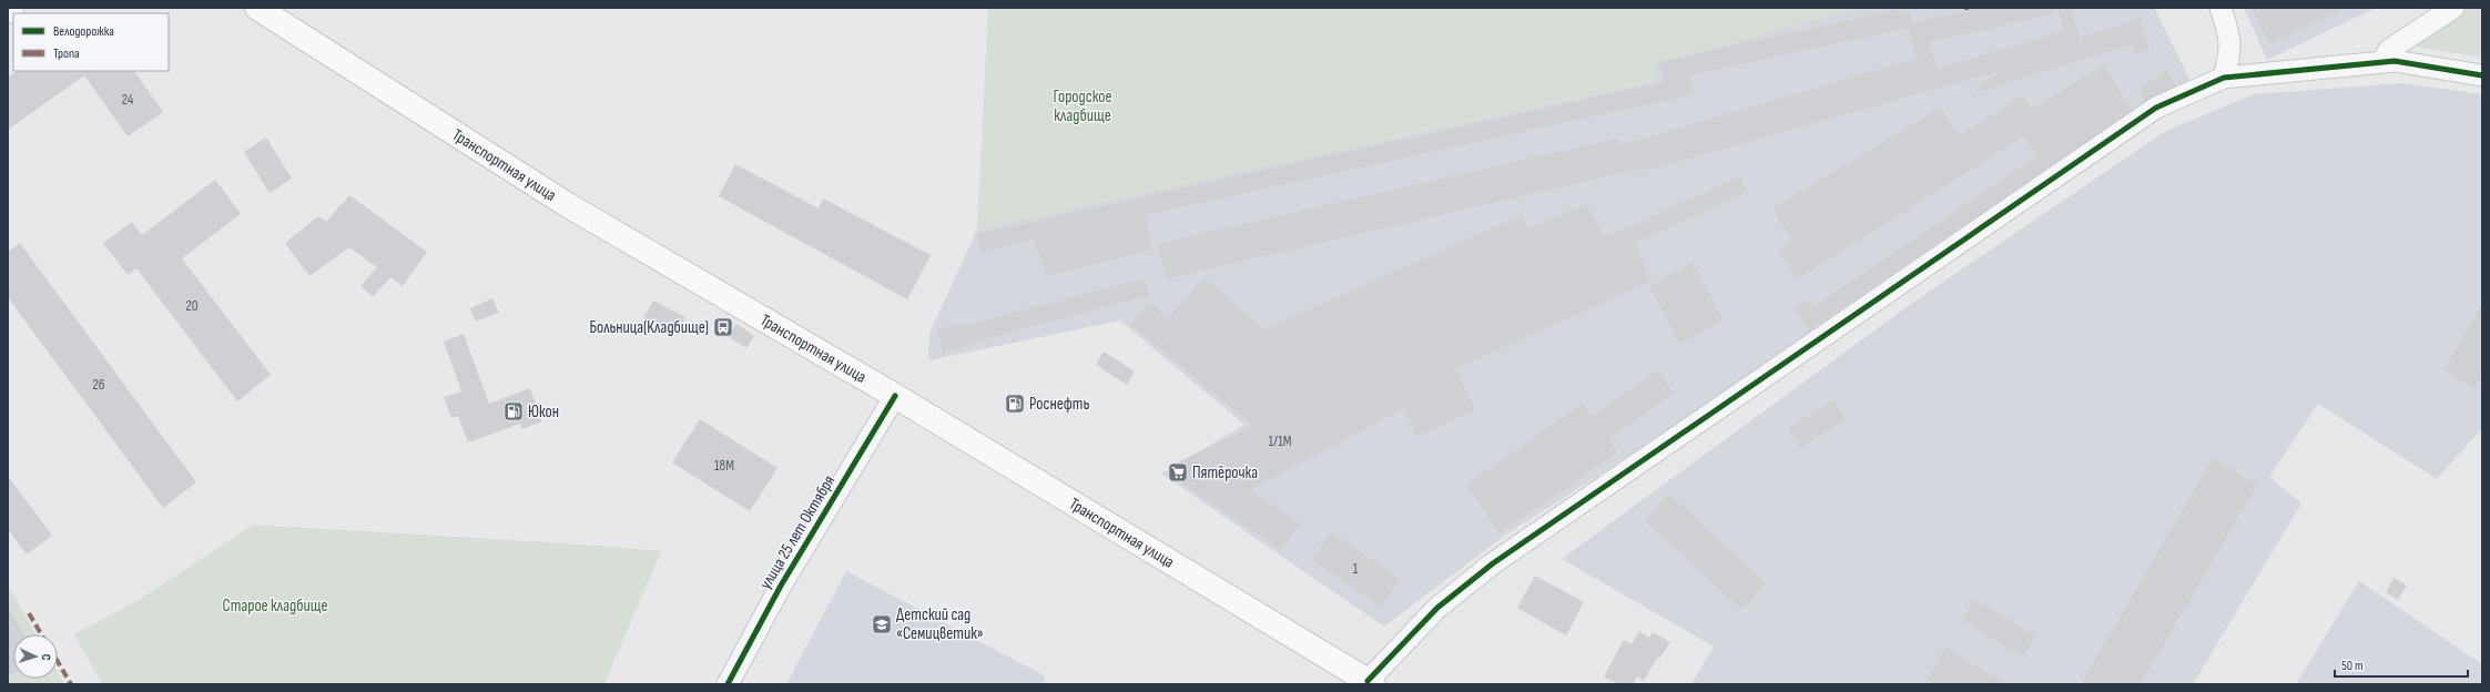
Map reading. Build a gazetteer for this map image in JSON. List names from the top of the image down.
{
  "streets": {
    "main road": ["Транспортная улица"],
    "street": ["улица 25 лет Октября"]
  },
  "crossings": [
    ["Транспортная улица", "улица 25 лет Октября"]
  ],
  "parks": ["Городское кладбище", "Старое кладбище"],
  "places": {
    "bus stop": ["Больница(Кладбище)"],
    "fuel station": ["Роснефть", "Юкон"],
    "supermarket": ["Пятёрочка"],
    "school or university": ["Детский сад «Семицветик»"]
  },
  "house_numbers": [
    "24",
    "20",
    "26",
    "1/1М",
    "18М",
    "1"
  ],
  "legend": ["Велодорожка", "Тропа"],
  "scale_bar": "50 m",
  "north": "right"
}
